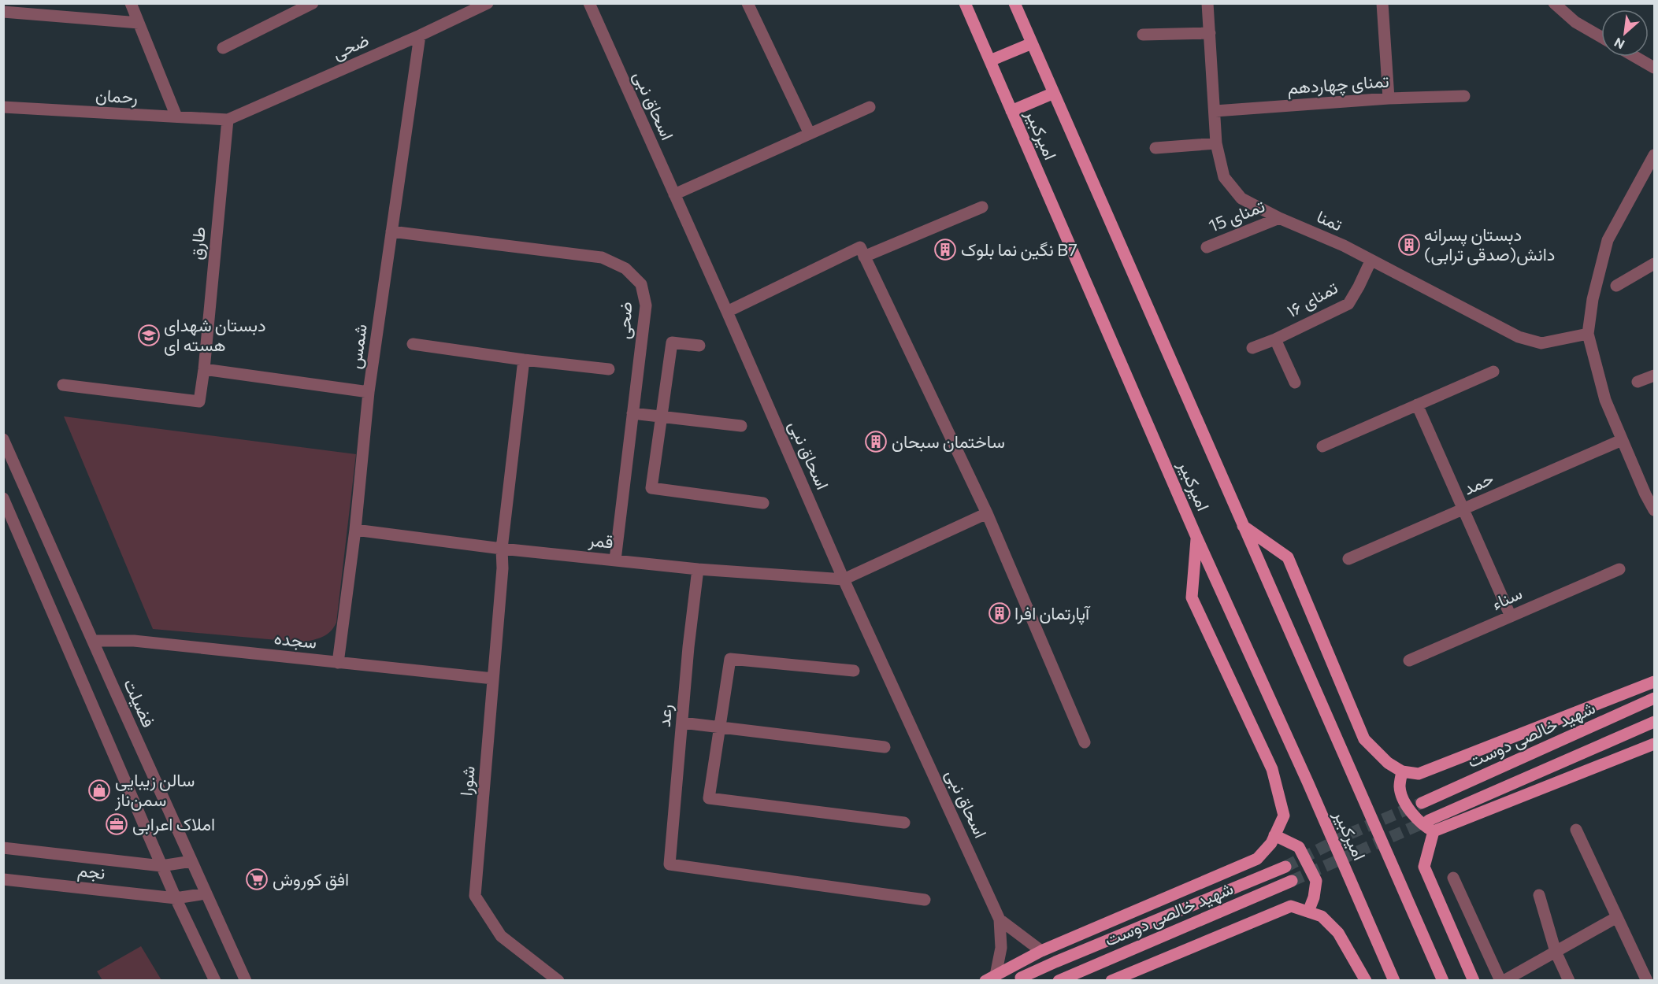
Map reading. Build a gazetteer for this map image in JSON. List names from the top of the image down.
{
  "streets": {
    "main road": ["امیرکبیر", "شهید خالصی دوست"],
    "street": [
      "ضحی",
      "تمنای چهاردهم",
      "رحمان",
      "اسحاق نبی",
      "تمنای 15",
      "تمنا",
      "طارق",
      "تمنای ۱۶",
      "شمس",
      "حمد",
      "قمر",
      "سناء",
      "سجده",
      "فضیلت",
      "رعد",
      "شورا",
      "نجم"
    ]
  },
  "crossings": [
    ["ضحی", "رحمان"],
    ["ضحی", "طارق"],
    ["ضحی", "شمس"],
    ["ضحی", "قمر"],
    ["تمنای چهاردهم", "تمنا"],
    ["رحمان", "طارق"],
    ["اسحاق نبی", "قمر"],
    ["تمنای 15", "تمنا"],
    ["تمنا", "تمنای ۱۶"],
    ["شمس", "قمر"],
    ["شمس", "سجده"],
    ["قمر", "رعد"],
    ["قمر", "شورا"],
    ["سجده", "فضیلت"],
    ["سجده", "شورا"],
    ["فضیلت", "نجم"]
  ],
  "places": {
    "building": [
      "دبستان پسرانه دانش(صدقی ترابی)",
      "نگین نما بلوک B7",
      "ساختمان سبحان",
      "آپارتمان افرا"
    ],
    "school or university": ["دبستان شهدای هسته ای"],
    "shop": ["سالن زیبایی سمن‌ناز"],
    "office": ["املاک اعرابی"],
    "supermarket": ["افق کوروش"]
  },
  "north": "bottom left"
}
